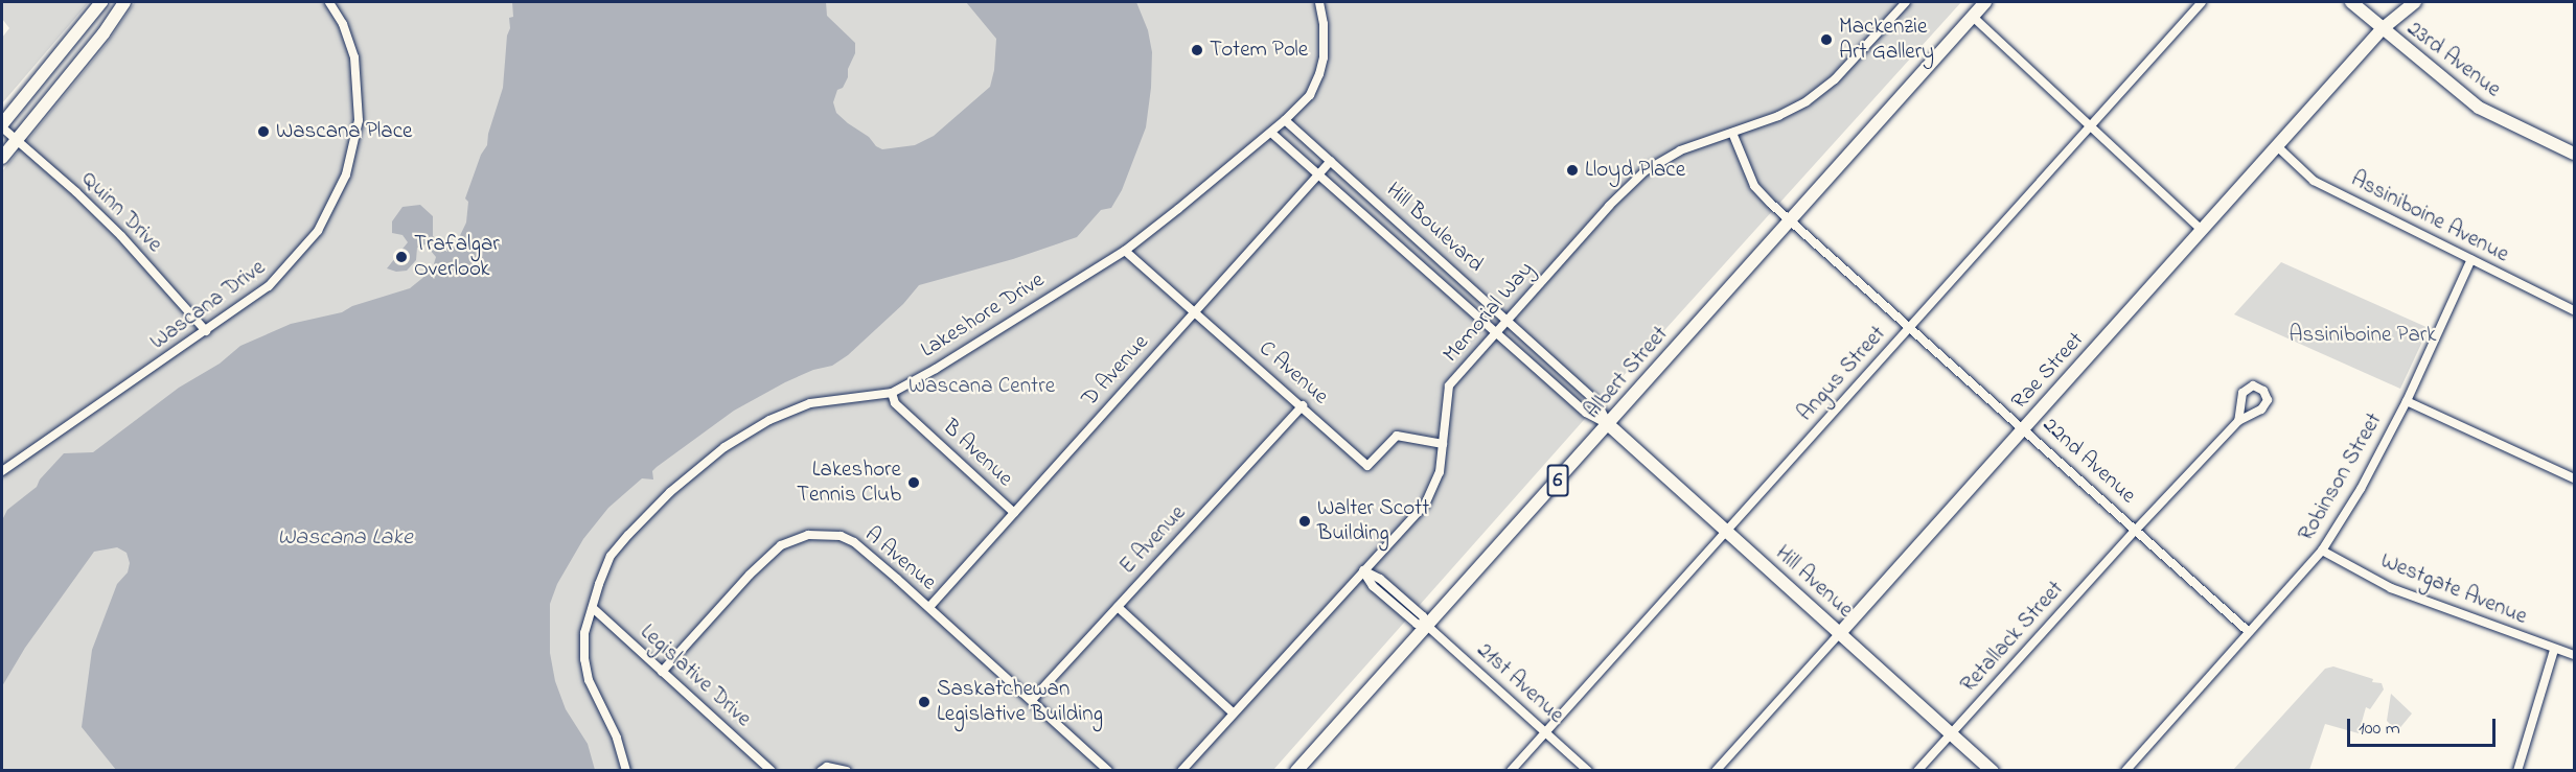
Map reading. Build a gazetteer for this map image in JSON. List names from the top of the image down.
{
  "streets": {
    "street": [
      "23rd Avenue",
      "Quinn Drive",
      "Assiniboine Avenue",
      "Hill Boulevard",
      "Wascana Drive",
      "Memorial Way",
      "Lakeshore Drive",
      "D Avenue",
      "Rae Street",
      "C Avenue",
      "Albert Street",
      "Angus Street",
      "B Avenue",
      "22nd Avenue",
      "Robinson Street",
      "6",
      "E Avenue",
      "A Avenue",
      "Hill Avenue",
      "Westgate Avenue",
      "Retallack Street",
      "Legislative Drive",
      "21st Avenue"
    ]
  },
  "crossings": [
    ["23rd Avenue", "Rae Street"],
    ["Quinn Drive", "Wascana Drive"],
    ["Assiniboine Avenue", "Rae Street"],
    ["Assiniboine Avenue", "Robinson Street"],
    ["Hill Boulevard", "Memorial Way"],
    ["Hill Boulevard", "Lakeshore Drive"],
    ["Hill Boulevard", "D Avenue"],
    ["Hill Boulevard", "Albert Street"],
    ["Hill Boulevard", "Hill Avenue"],
    ["Memorial Way", "C Avenue"],
    ["Memorial Way", "22nd Avenue"],
    ["Memorial Way", "21st Avenue"],
    ["Lakeshore Drive", "C Avenue"],
    ["Lakeshore Drive", "B Avenue"],
    ["Lakeshore Drive", "Legislative Drive"],
    ["D Avenue", "C Avenue"],
    ["D Avenue", "B Avenue"],
    ["D Avenue", "A Avenue"],
    ["Rae Street", "22nd Avenue"],
    ["Rae Street", "Hill Avenue"],
    ["C Avenue", "E Avenue"],
    ["Albert Street", "22nd Avenue"],
    ["Albert Street", "Hill Avenue"],
    ["Albert Street", "21st Avenue"],
    ["Angus Street", "22nd Avenue"],
    ["Angus Street", "Hill Avenue"],
    ["Angus Street", "21st Avenue"],
    ["22nd Avenue", "Robinson Street"],
    ["22nd Avenue", "Retallack Street"],
    ["Robinson Street", "Westgate Avenue"],
    ["E Avenue", "A Avenue"],
    ["A Avenue", "Legislative Drive"],
    ["Hill Avenue", "Retallack Street"]
  ],
  "water": ["Wascana Lake"],
  "parks": ["Assiniboine Park", "Wascana Centre"],
  "places": [
    "Mackenzie Art Gallery",
    "Totem Pole",
    "Wascana Place",
    "Lloyd Place",
    "Trafalgar Overlook",
    "Lakeshore Tennis Club",
    "Walter Scott Building",
    "Saskatchewan Legislative Building"
  ],
  "scale_bar": "100 m"
}
